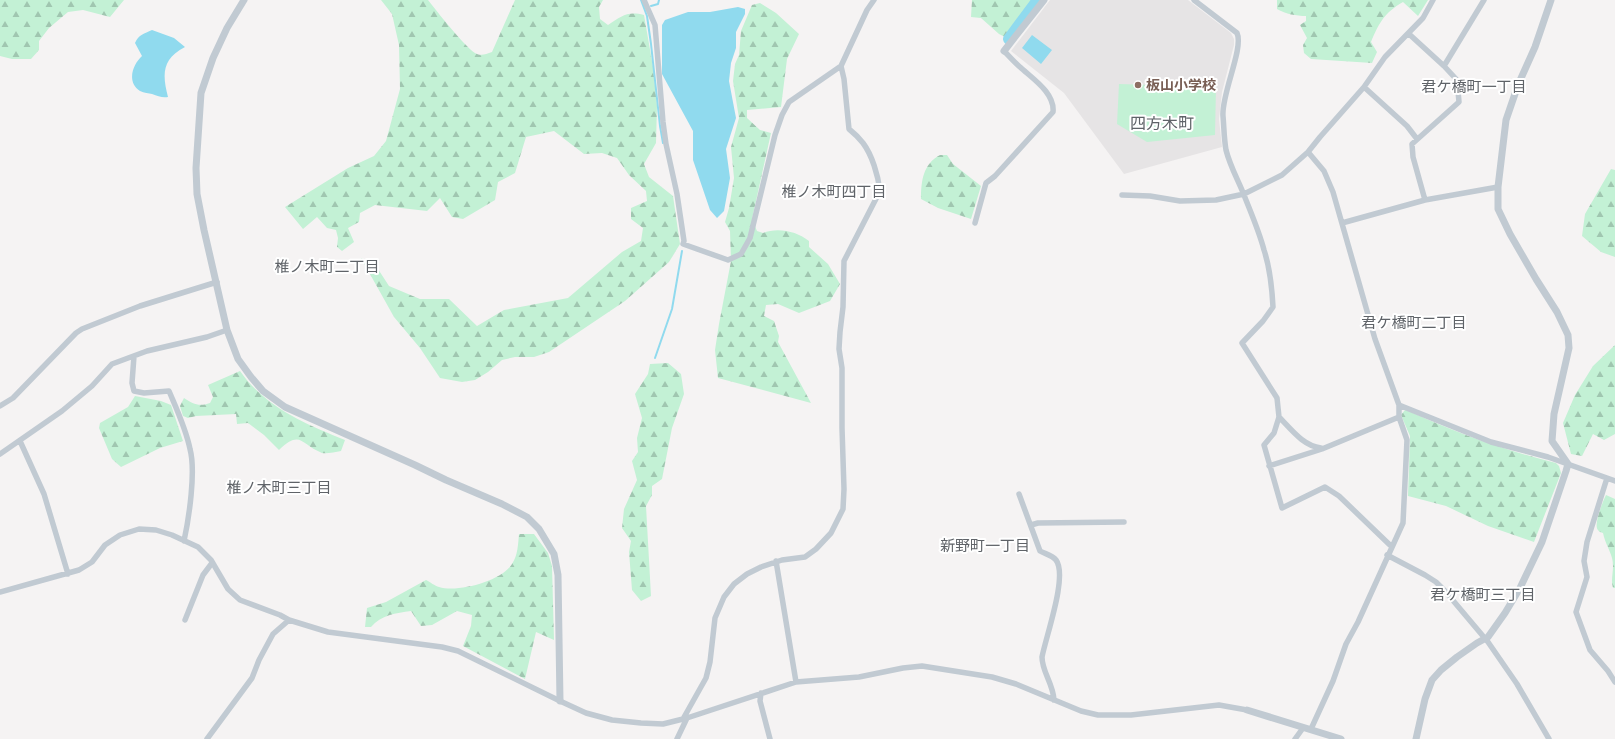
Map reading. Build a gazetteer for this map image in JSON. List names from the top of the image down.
{
  "districts": [
    "君ケ橋町一丁目",
    "四方木町",
    "椎ノ木町四丁目",
    "椎ノ木町二丁目",
    "君ケ橋町二丁目",
    "椎ノ木町三丁目",
    "新野町一丁目",
    "君ケ橋町三丁目"
  ],
  "places": ["板山小学校"]
}
